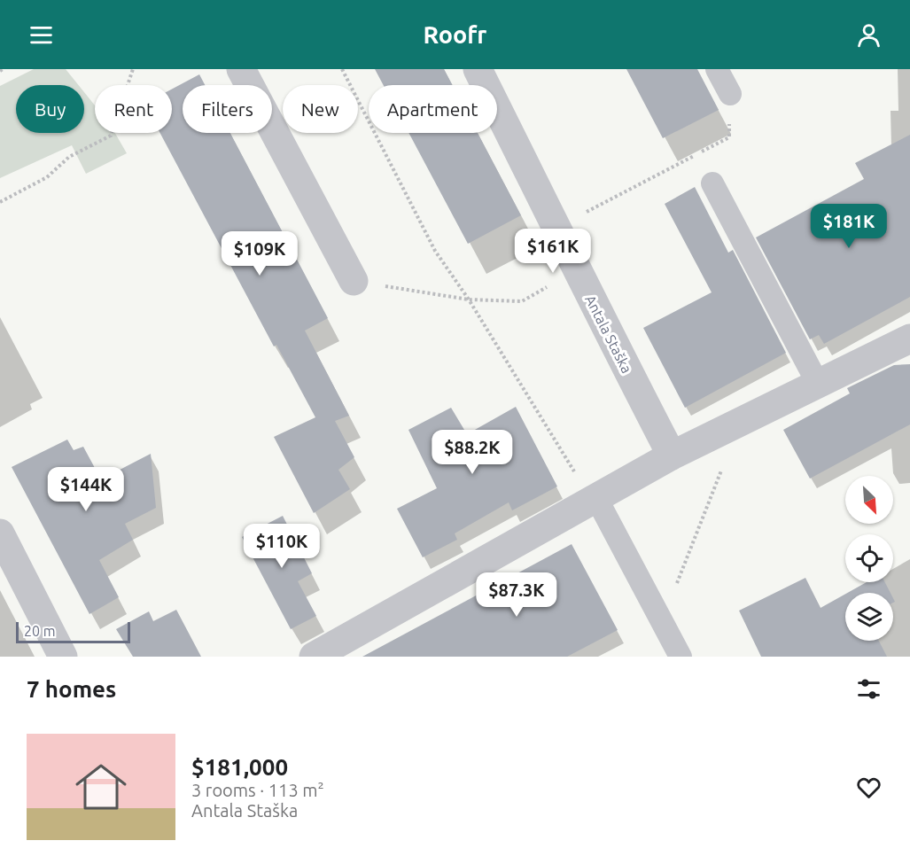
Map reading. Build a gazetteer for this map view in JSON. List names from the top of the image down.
{
  "streets": {
    "street": ["Antala Staška"]
  },
  "scale_bar": "20 m",
  "north": "bottom right",
  "page": {
    "header": "Roofr",
    "chip": [
      "Buy",
      "Rent",
      "Filters",
      "New",
      "Apartment"
    ],
    "price": [
      "$181K",
      "$161K",
      "$109K",
      "$88.2K",
      "$144K",
      "$110K",
      "$87.3K"
    ],
    "scale": "20 m",
    "heading": "7 homes",
    "list": [
      {
        "name": "$181,000",
        "note": "3 rooms · 113 m² · Antala Staška"
      }
    ]
  }
}
